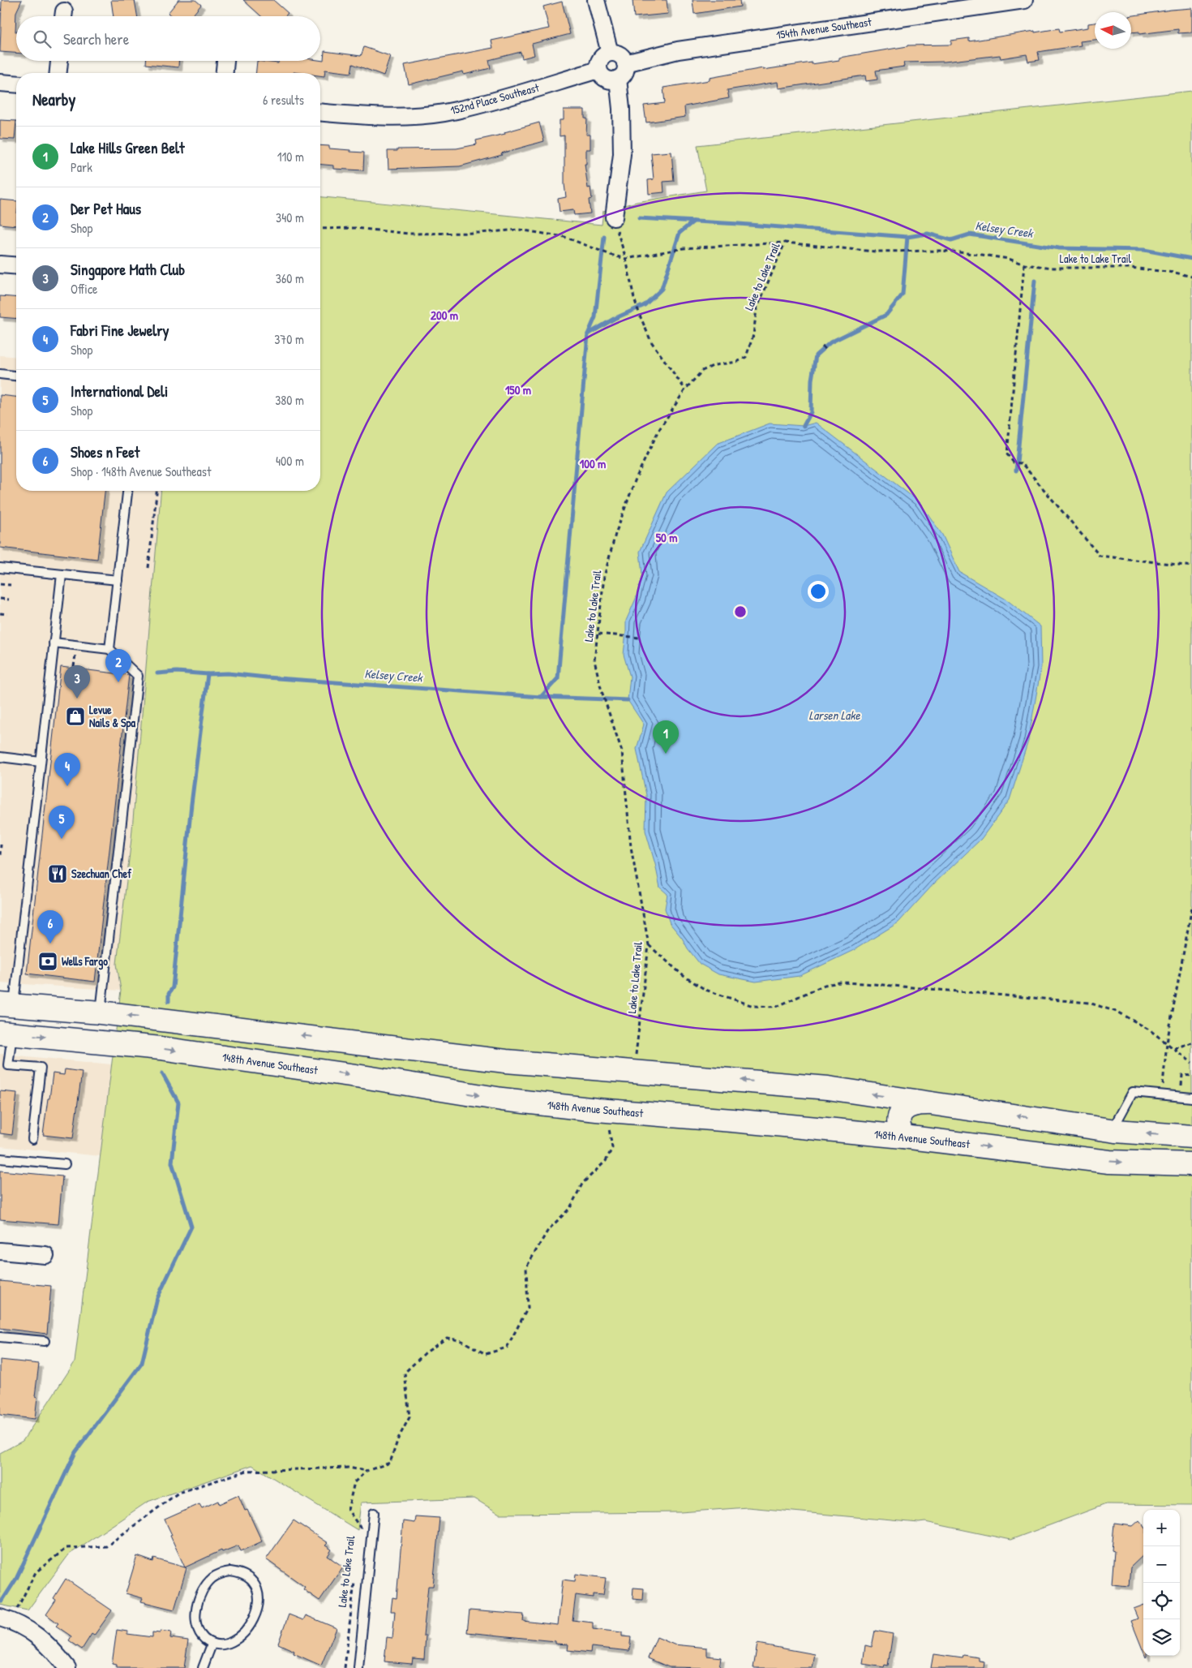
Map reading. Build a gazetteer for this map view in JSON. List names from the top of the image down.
{
  "streets": {
    "main road": ["148th Avenue Southeast"],
    "street": ["154th Avenue Southeast", "152nd Place Southeast"],
    "path": ["Lake to Lake Trail"]
  },
  "crossings": [
    ["154th Avenue Southeast", "152nd Place Southeast"]
  ],
  "water": ["Kelsey Creek", "Larsen Lake"],
  "places": {
    "shop": ["Levue Nails & Spa"],
    "restaurant": ["Szechuan Chef"],
    "bank": ["Wells Fargo"]
  },
  "north": "left",
  "page": {
    "search": "Search here",
    "heading": ["Nearby", "6 results"],
    "list": [
      {
        "mark": "1",
        "name": "Lake Hills Green Belt",
        "note": "Park",
        "value": "110 m"
      },
      {
        "mark": "2",
        "name": "Der Pet Haus",
        "note": "Shop",
        "value": "340 m"
      },
      {
        "mark": "3",
        "name": "Singapore Math Club",
        "note": "Office",
        "value": "360 m"
      },
      {
        "mark": "4",
        "name": "Fabri Fine Jewelry",
        "note": "Shop",
        "value": "370 m"
      },
      {
        "mark": "5",
        "name": "International Deli",
        "note": "Shop",
        "value": "380 m"
      },
      {
        "mark": "6",
        "name": "Shoes n Feet",
        "note": "Shop · 148th Avenue Southeast",
        "value": "400 m"
      }
    ],
    "pins": [
      "2",
      "3",
      "1",
      "4",
      "5",
      "6"
    ],
    "map_buttons": ["+", "−"]
  },
  "rings": [
    "200 m",
    "150 m",
    "100 m",
    "50 m"
  ]
}
